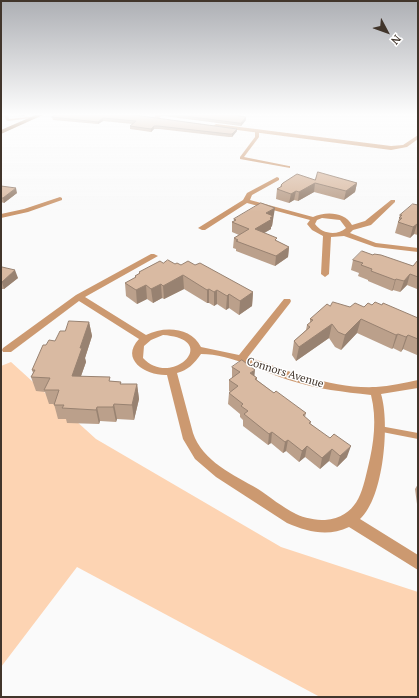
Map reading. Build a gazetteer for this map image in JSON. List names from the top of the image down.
{
  "streets": {
    "street": ["Connors Avenue"]
  },
  "north": "bottom right"
}
